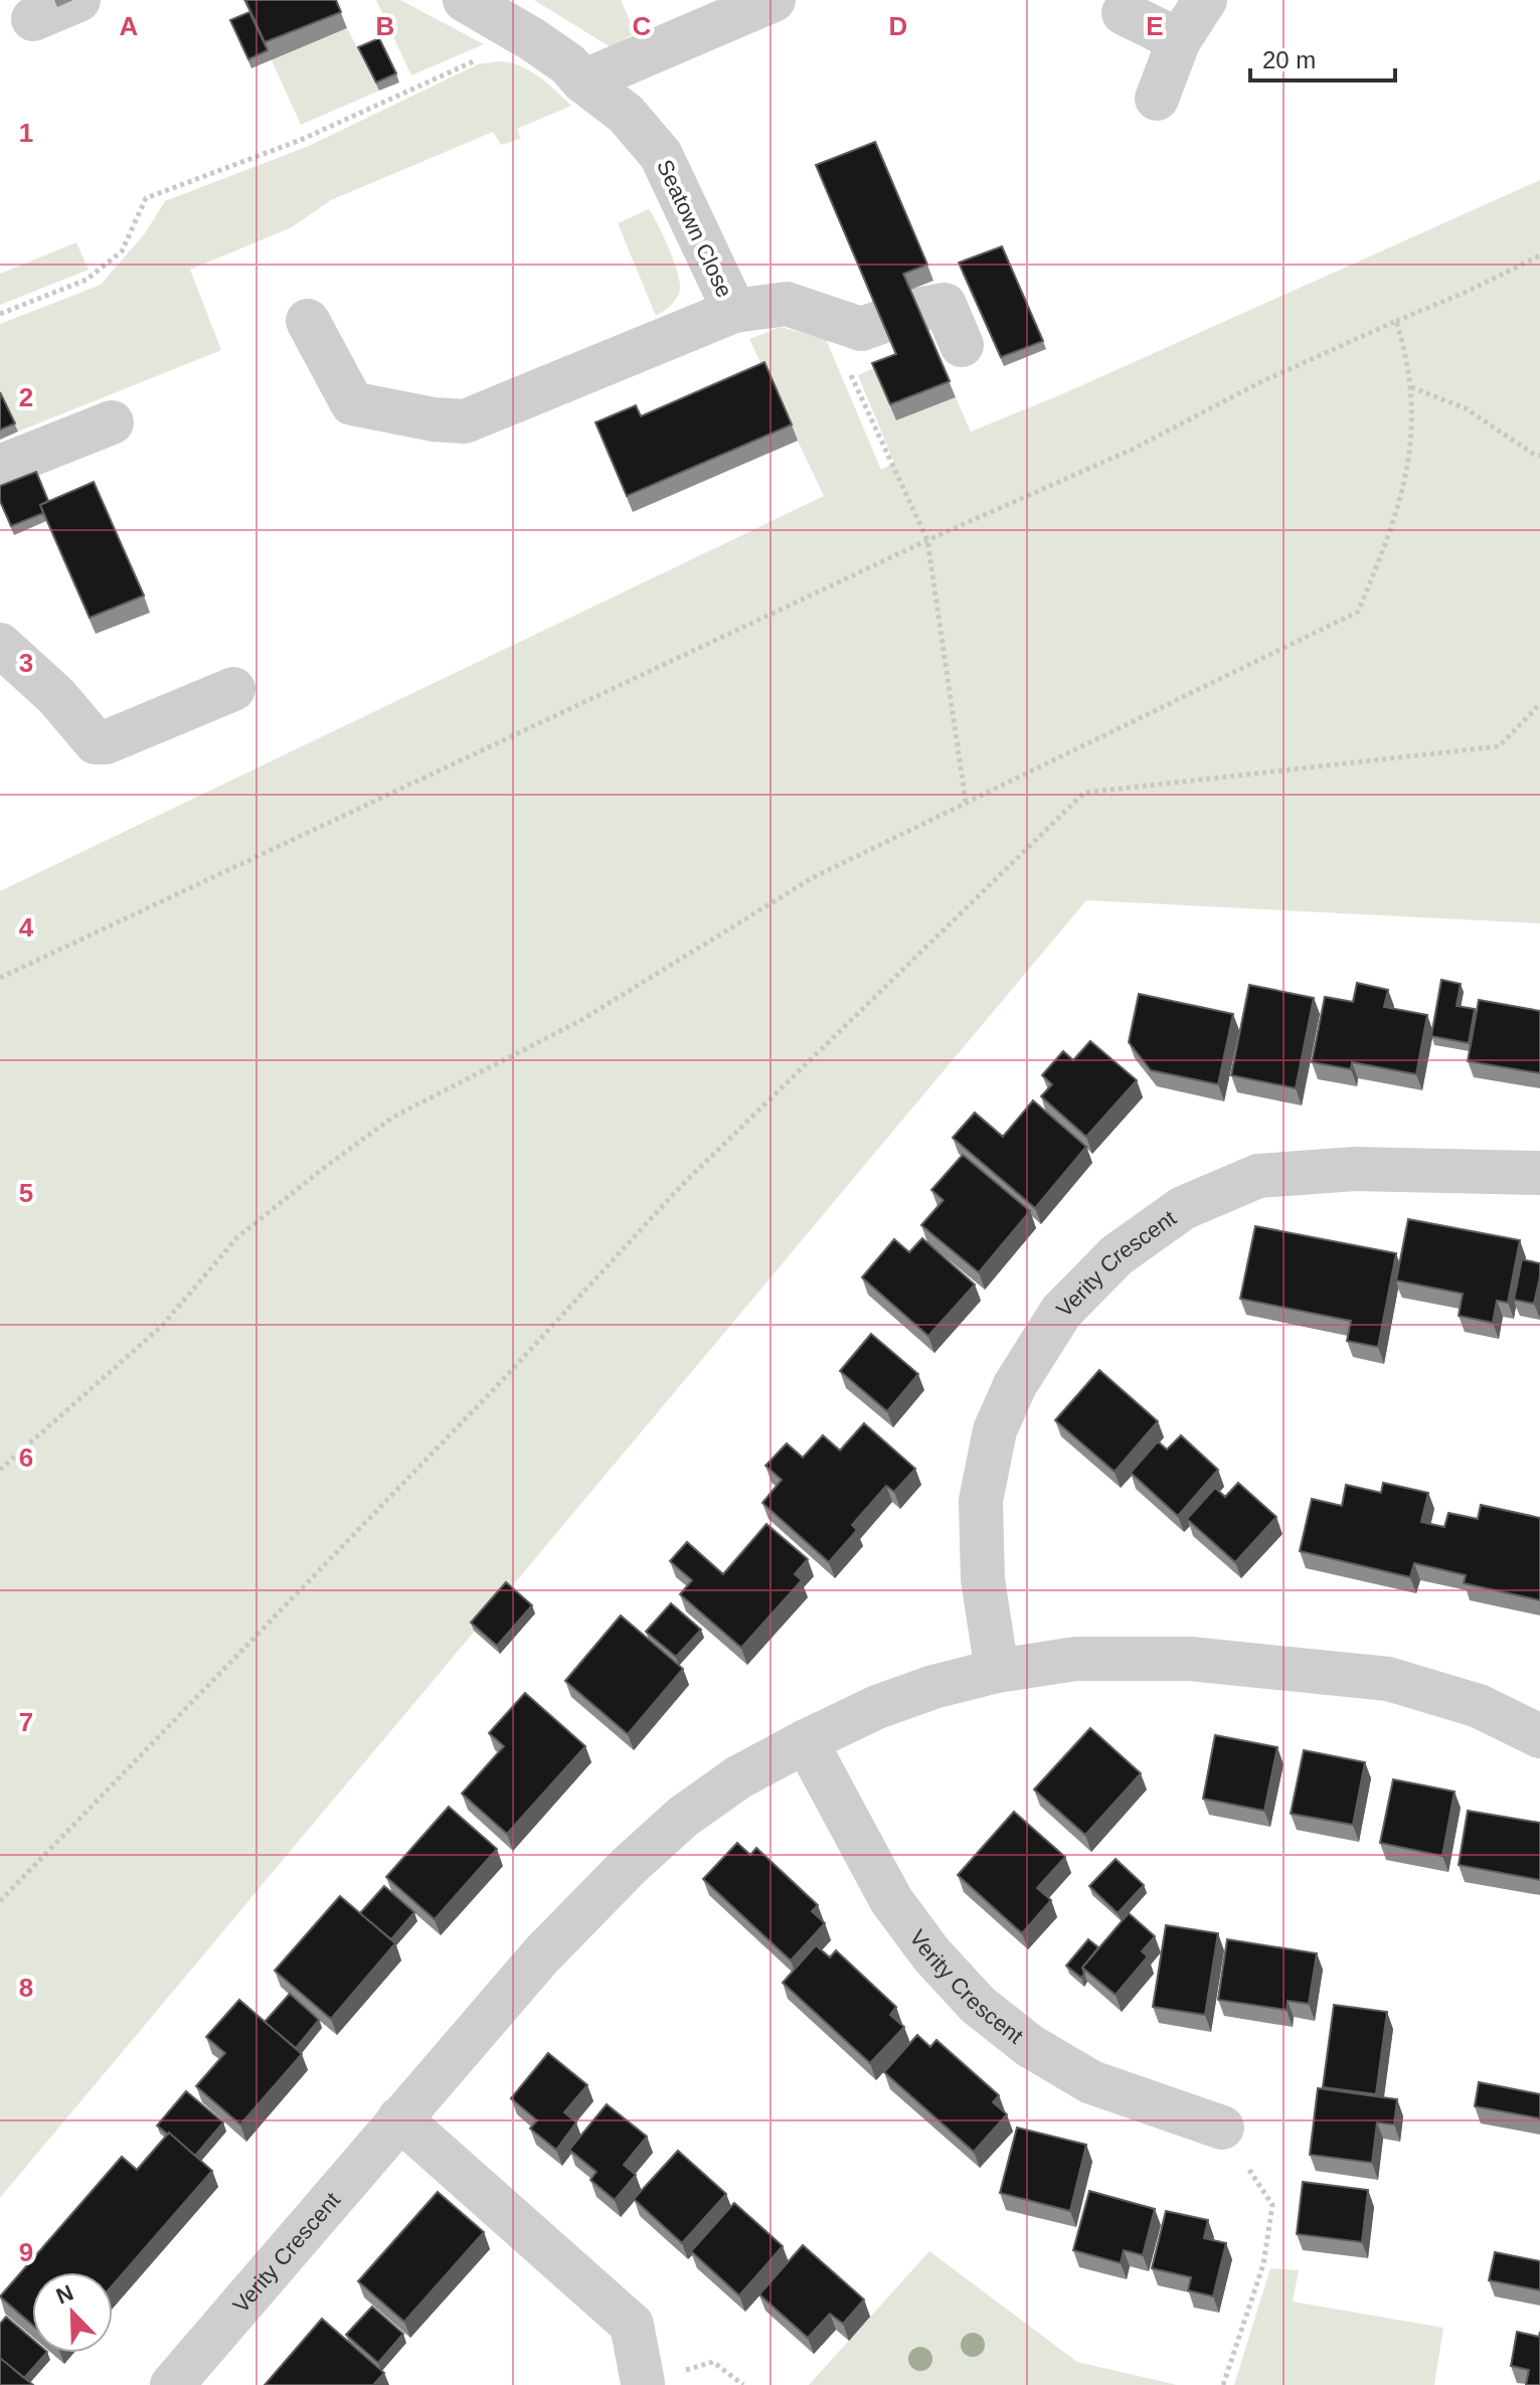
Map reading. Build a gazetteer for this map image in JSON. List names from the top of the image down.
{
  "streets": {
    "street": ["Seatown Close", "Verity Crescent"]
  },
  "scale_bar": "20 m",
  "north": "top left",
  "grid": {
    "columns": [
      "A",
      "B",
      "C",
      "D",
      "E"
    ],
    "rows": [
      "1",
      "2",
      "3",
      "4",
      "5",
      "6",
      "7",
      "8",
      "9"
    ]
  }
}
